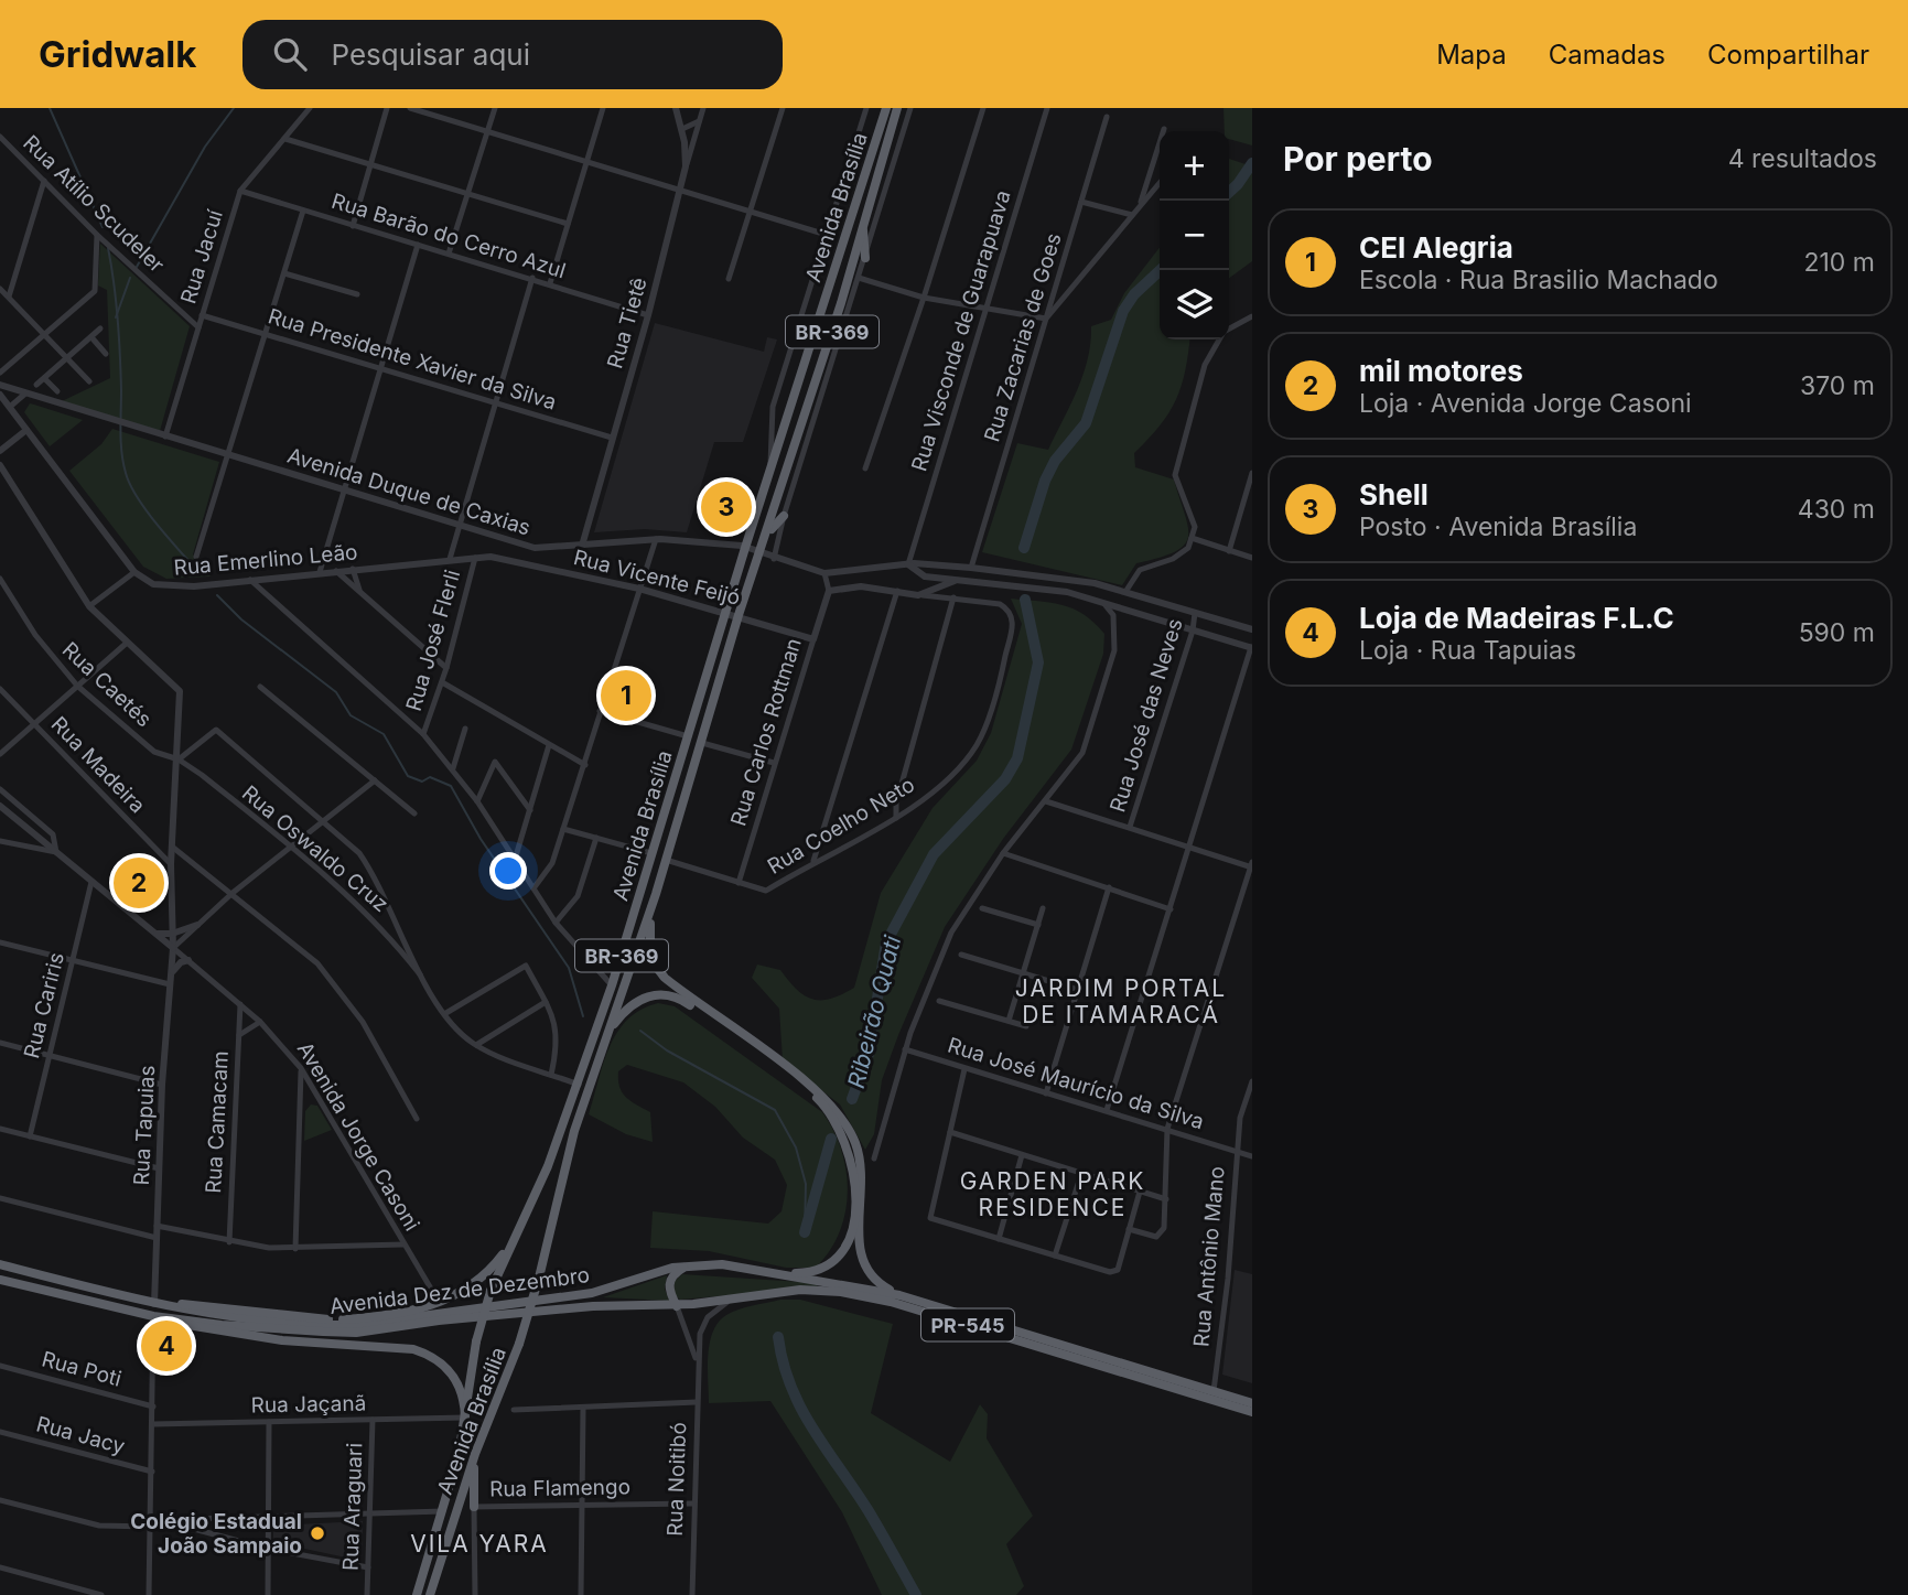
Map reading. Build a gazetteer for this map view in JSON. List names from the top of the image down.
{
  "streets": {
    "highway": [
      "Avenida Brasília",
      "BR-369",
      "Avenida Dez de Dezembro",
      "PR-545"
    ],
    "street": [
      "Rua Atílio Scudeler",
      "Rua Barão do Cerro Azul",
      "Rua Jacuí",
      "Rua Tietê",
      "Rua Visconde de Guarapuava",
      "Rua Zacarias de Goes",
      "Rua Presidente Xavier da Silva",
      "Avenida Duque de Caxias",
      "Rua Emerlino Leão",
      "Rua Vicente Feijó",
      "Rua José FIerli",
      "Rua Caetés",
      "Rua José das Neves",
      "Rua Carlos Rottman",
      "Rua Madeira",
      "Rua Coelho Neto",
      "Rua Oswaldo Cruz",
      "Rua Cariris",
      "Rua José Maurício da Silva",
      "Rua Camacam",
      "Rua Tapuias",
      "Avenida Jorge Casoni",
      "Rua Antônio Mano",
      "Rua Poti",
      "Rua Jaçanã",
      "Rua Jacy",
      "Rua Noitibó",
      "Rua Flamengo",
      "Rua Araguari"
    ]
  },
  "crossings": [
    ["Rua Atílio Scudeler", "Rua Jacuí"],
    ["Avenida Brasília", "Avenida Duque de Caxias"],
    ["Avenida Brasília", "Rua Vicente Feijó"],
    ["Avenida Brasília", "Rua Coelho Neto"],
    ["Avenida Brasília", "Rua Jaçanã"],
    ["Rua Barão do Cerro Azul", "Rua Jacuí"],
    ["Rua Barão do Cerro Azul", "Rua Tietê"],
    ["Rua Jacuí", "Rua Presidente Xavier da Silva"],
    ["Rua Jacuí", "Avenida Duque de Caxias"],
    ["Rua Tietê", "Rua Presidente Xavier da Silva"],
    ["Rua Tietê", "Avenida Duque de Caxias"],
    ["Rua Visconde de Guarapuava", "Avenida Duque de Caxias"],
    ["Rua Zacarias de Goes", "Avenida Duque de Caxias"],
    ["Avenida Duque de Caxias", "Rua José das Neves"],
    ["Rua Emerlino Leão", "Rua Vicente Feijó"],
    ["Rua Emerlino Leão", "Rua José FIerli"],
    ["Rua Vicente Feijó", "Rua Carlos Rottman"],
    ["Rua Caetés", "Rua Oswaldo Cruz"],
    ["Rua Caetés", "Rua Tapuias"],
    ["Rua Carlos Rottman", "Rua Coelho Neto"],
    ["Rua Madeira", "Rua Tapuias"],
    ["Rua Oswaldo Cruz", "Rua Tapuias"],
    ["Rua Cariris", "Avenida Jorge Casoni"],
    ["Rua José Maurício da Silva", "Rua Antônio Mano"],
    ["Rua Camacam", "Avenida Jorge Casoni"],
    ["Rua Tapuias", "Avenida Jorge Casoni"],
    ["Rua Tapuias", "Avenida Dez de Dezembro"],
    ["Rua Antônio Mano", "PR-545"],
    ["Avenida Dez de Dezembro", "PR-545"],
    ["Avenida Dez de Dezembro", "Rua Noitibó"],
    ["PR-545", "Rua Noitibó"],
    ["Rua Jaçanã", "Rua Araguari"],
    ["Rua Noitibó", "Rua Flamengo"]
  ],
  "districts": ["JARDIM PORTAL DE ITAMARACÁ", "GARDEN PARK RESIDENCE", "VILA YARA"],
  "water": ["Ribeirão Quati"],
  "places": ["Colégio Estadual João Sampaio"],
  "page": {
    "header": "Gridwalk",
    "search": "Pesquisar aqui",
    "nav": ["Mapa", "Camadas", "Compartilhar"],
    "heading": ["Por perto", "4 resultados"],
    "map_buttons": ["+", "−"],
    "list": [
      {
        "mark": "1",
        "name": "CEI Alegria",
        "note": "Escola · Rua Brasilio Machado",
        "value": "210 m"
      },
      {
        "mark": "2",
        "name": "mil motores",
        "note": "Loja · Avenida Jorge Casoni",
        "value": "370 m"
      },
      {
        "mark": "3",
        "name": "Shell",
        "note": "Posto · Avenida Brasília",
        "value": "430 m"
      },
      {
        "mark": "4",
        "name": "Loja de Madeiras F.L.C",
        "note": "Loja · Rua Tapuias",
        "value": "590 m"
      }
    ],
    "pins": [
      "3",
      "1",
      "2",
      "4"
    ]
  }
}
